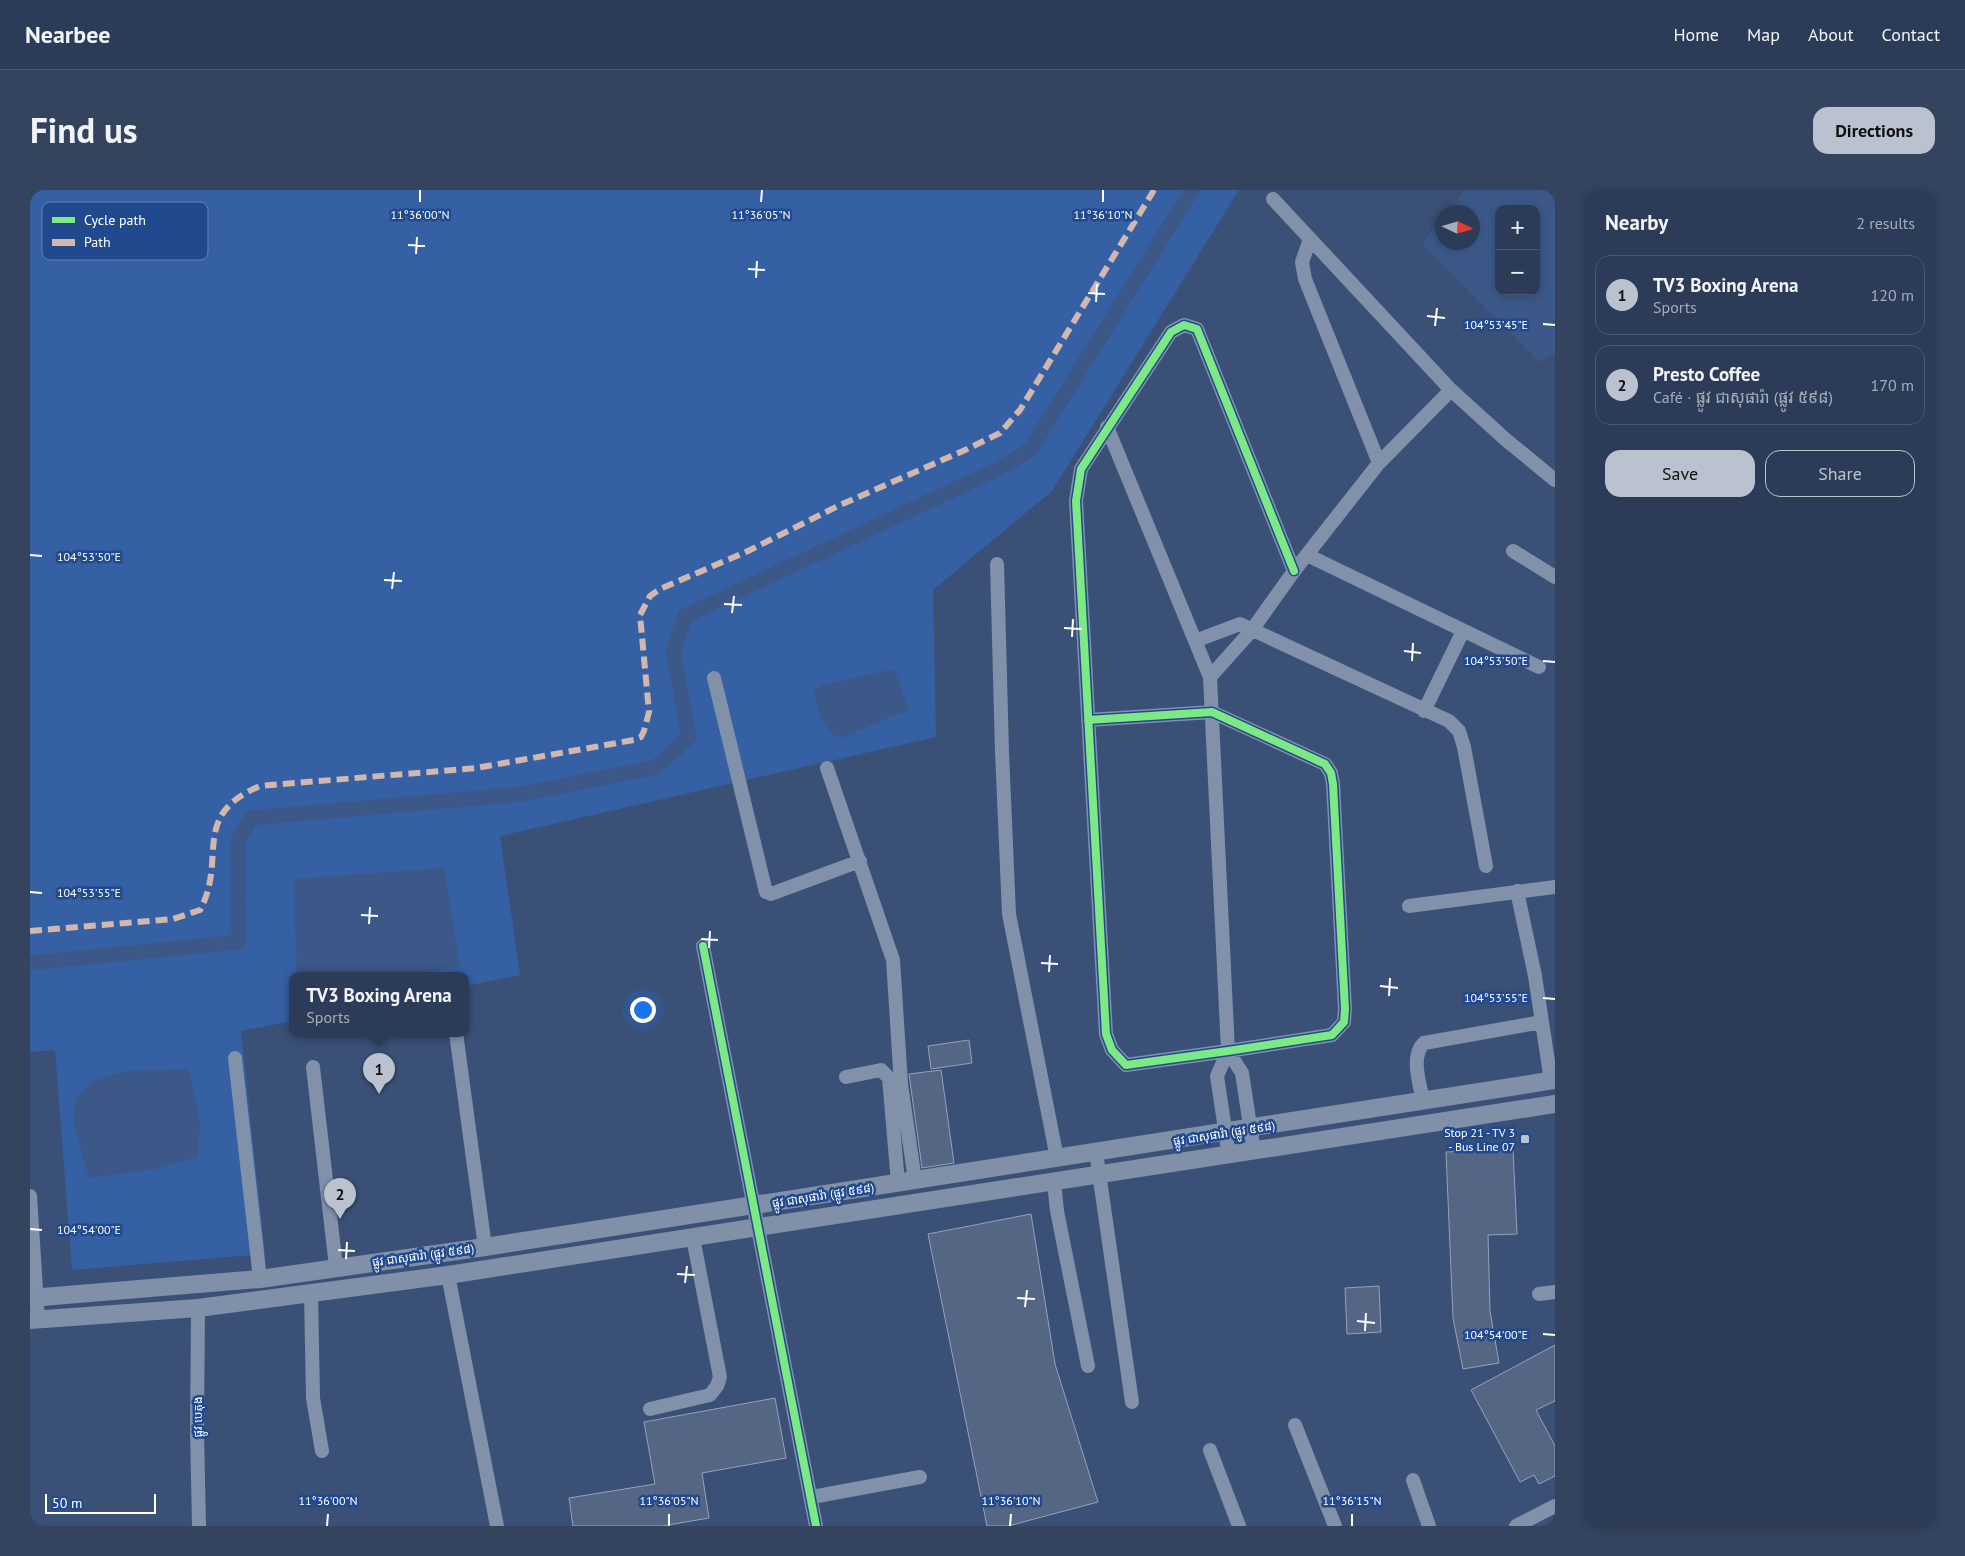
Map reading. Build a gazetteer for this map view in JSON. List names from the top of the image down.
{
  "streets": {
    "main road": ["ផ្លូវ ជាសុផារ៉ា (ផ្លូវ ៥៩៨)"],
    "street": ["ផ្លូវ បេតុង"]
  },
  "crossings": [
    ["ផ្លូវ ជាសុផារ៉ា (ផ្លូវ ៥៩៨)", "ផ្លូវ បេតុង"]
  ],
  "places": {
    "transit": ["Stop 21 - TV 3 - Bus Line 07"]
  },
  "legend": ["Cycle path", "Path"],
  "scale_bar": "50 m",
  "north": "right",
  "page": {
    "header": "Nearbee",
    "nav": [
      "Home",
      "Map",
      "About",
      "Contact"
    ],
    "title": "Find us",
    "buttons": [
      "Directions",
      ["Save", "Share"]
    ],
    "heading": ["Nearby", "2 results"],
    "map_buttons": ["+", "−"],
    "list": [
      {
        "mark": "1",
        "name": "TV3 Boxing Arena",
        "note": "Sports",
        "value": "120 m"
      },
      {
        "mark": "2",
        "name": "Presto Coffee",
        "note": "Café · ផ្លូវ ជាសុផារ៉ា (ផ្លូវ ៥៩៨)",
        "value": "170 m"
      }
    ],
    "popup": ["TV3 Boxing Arena", "Sports"],
    "pins": ["1", "2"],
    "scale": "50 m"
  },
  "coordinates": [
    "11°36'00\"N",
    "11°36'05\"N",
    "11°36'10\"N",
    "104°53'45\"E",
    "104°53'50\"E",
    "104°53'55\"E",
    "104°54'00\"E",
    "11°36'15\"N"
  ]
}
